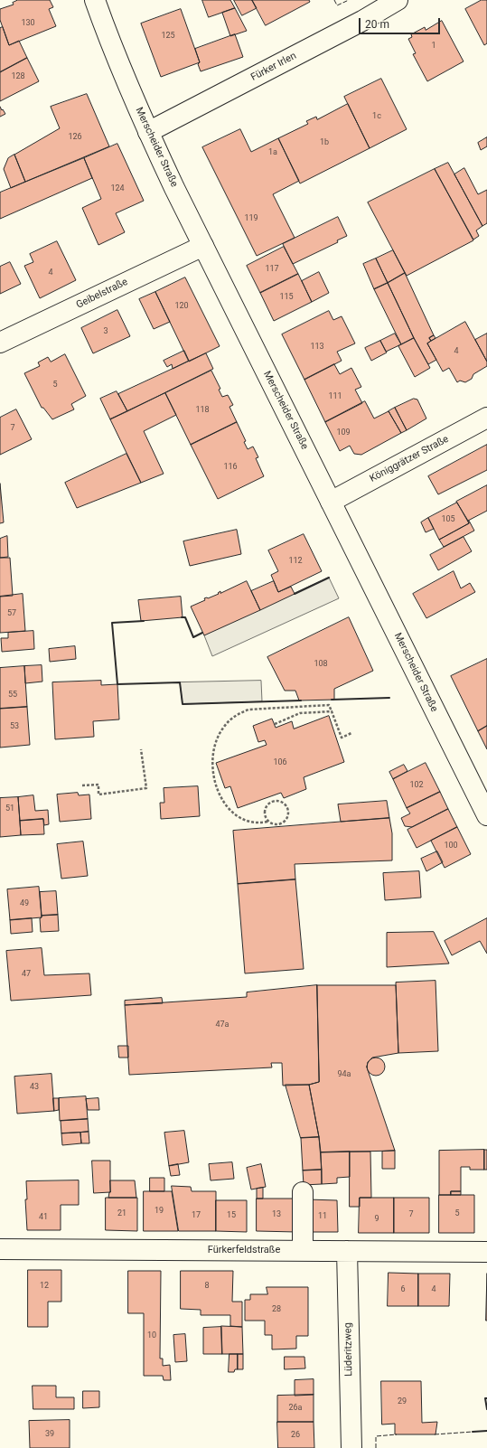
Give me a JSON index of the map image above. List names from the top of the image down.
{
  "streets": {
    "street": [
      "Fürker Irlen",
      "Merscheider Straße",
      "Geibelstraße",
      "Königgrätzer Straße",
      "Fürkerfeldstraße",
      "Lüderitzweg"
    ]
  },
  "crossings": [
    ["Fürker Irlen", "Merscheider Straße"],
    ["Merscheider Straße", "Geibelstraße"],
    ["Merscheider Straße", "Königgrätzer Straße"],
    ["Fürkerfeldstraße", "Lüderitzweg"]
  ],
  "house_numbers": [
    "130",
    "125",
    "1",
    "128",
    "1c",
    "126",
    "1b",
    "1a",
    "124",
    "119",
    "117",
    "4",
    "115",
    "120",
    "3",
    "113",
    "4",
    "5",
    "111",
    "118",
    "7",
    "109",
    "116",
    "105",
    "112",
    "57",
    "108",
    "55",
    "53",
    "106",
    "102",
    "51",
    "100",
    "49",
    "47",
    "47a",
    "94a",
    "43",
    "19",
    "21",
    "5",
    "13",
    "7",
    "17",
    "15",
    "11",
    "41",
    "9",
    "12",
    "8",
    "6",
    "4",
    "28",
    "10",
    "29",
    "26a",
    "39",
    "26"
  ],
  "scale_bar": "20 m"
}
